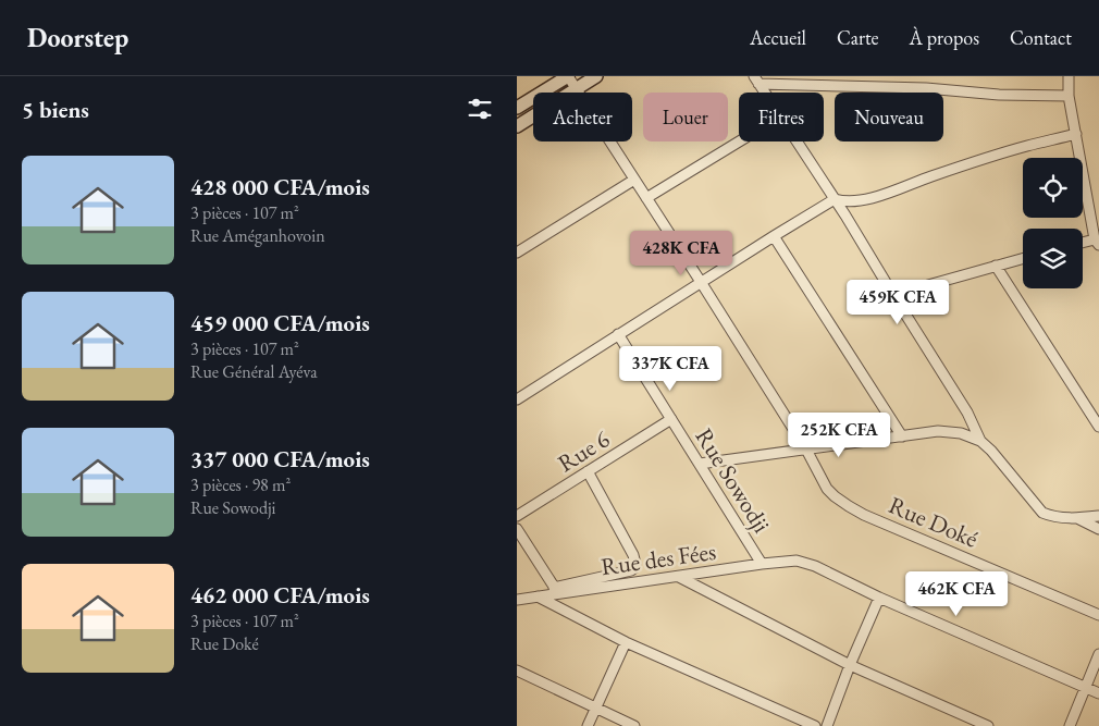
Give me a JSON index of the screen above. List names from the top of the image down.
{
  "streets": {
    "street": [
      "Rue 6",
      "Rue Sowodji",
      "Rue Doké",
      "Rue des Fées"
    ]
  },
  "crossings": [
    ["Rue 6", "Rue Sowodji"],
    ["Rue Sowodji", "Rue des Fées"]
  ],
  "page": {
    "header": "Doorstep",
    "nav": [
      "Accueil",
      "Carte",
      "À propos",
      "Contact"
    ],
    "heading": "5 biens",
    "chip": [
      "Acheter",
      "Louer",
      "Filtres",
      "Nouveau"
    ],
    "list": [
      {
        "name": "428 000 CFA/mois",
        "note": "3 pièces · 107 m² · Rue Améganhovoin"
      },
      {
        "name": "459 000 CFA/mois",
        "note": "3 pièces · 107 m² · Rue Général Ayéva"
      },
      {
        "name": "337 000 CFA/mois",
        "note": "3 pièces · 98 m² · Rue Sowodji"
      },
      {
        "name": "462 000 CFA/mois",
        "note": "3 pièces · 107 m² · Rue Doké"
      }
    ],
    "price": [
      "428K CFA",
      "459K CFA",
      "337K CFA",
      "252K CFA",
      "462K CFA"
    ]
  }
}
